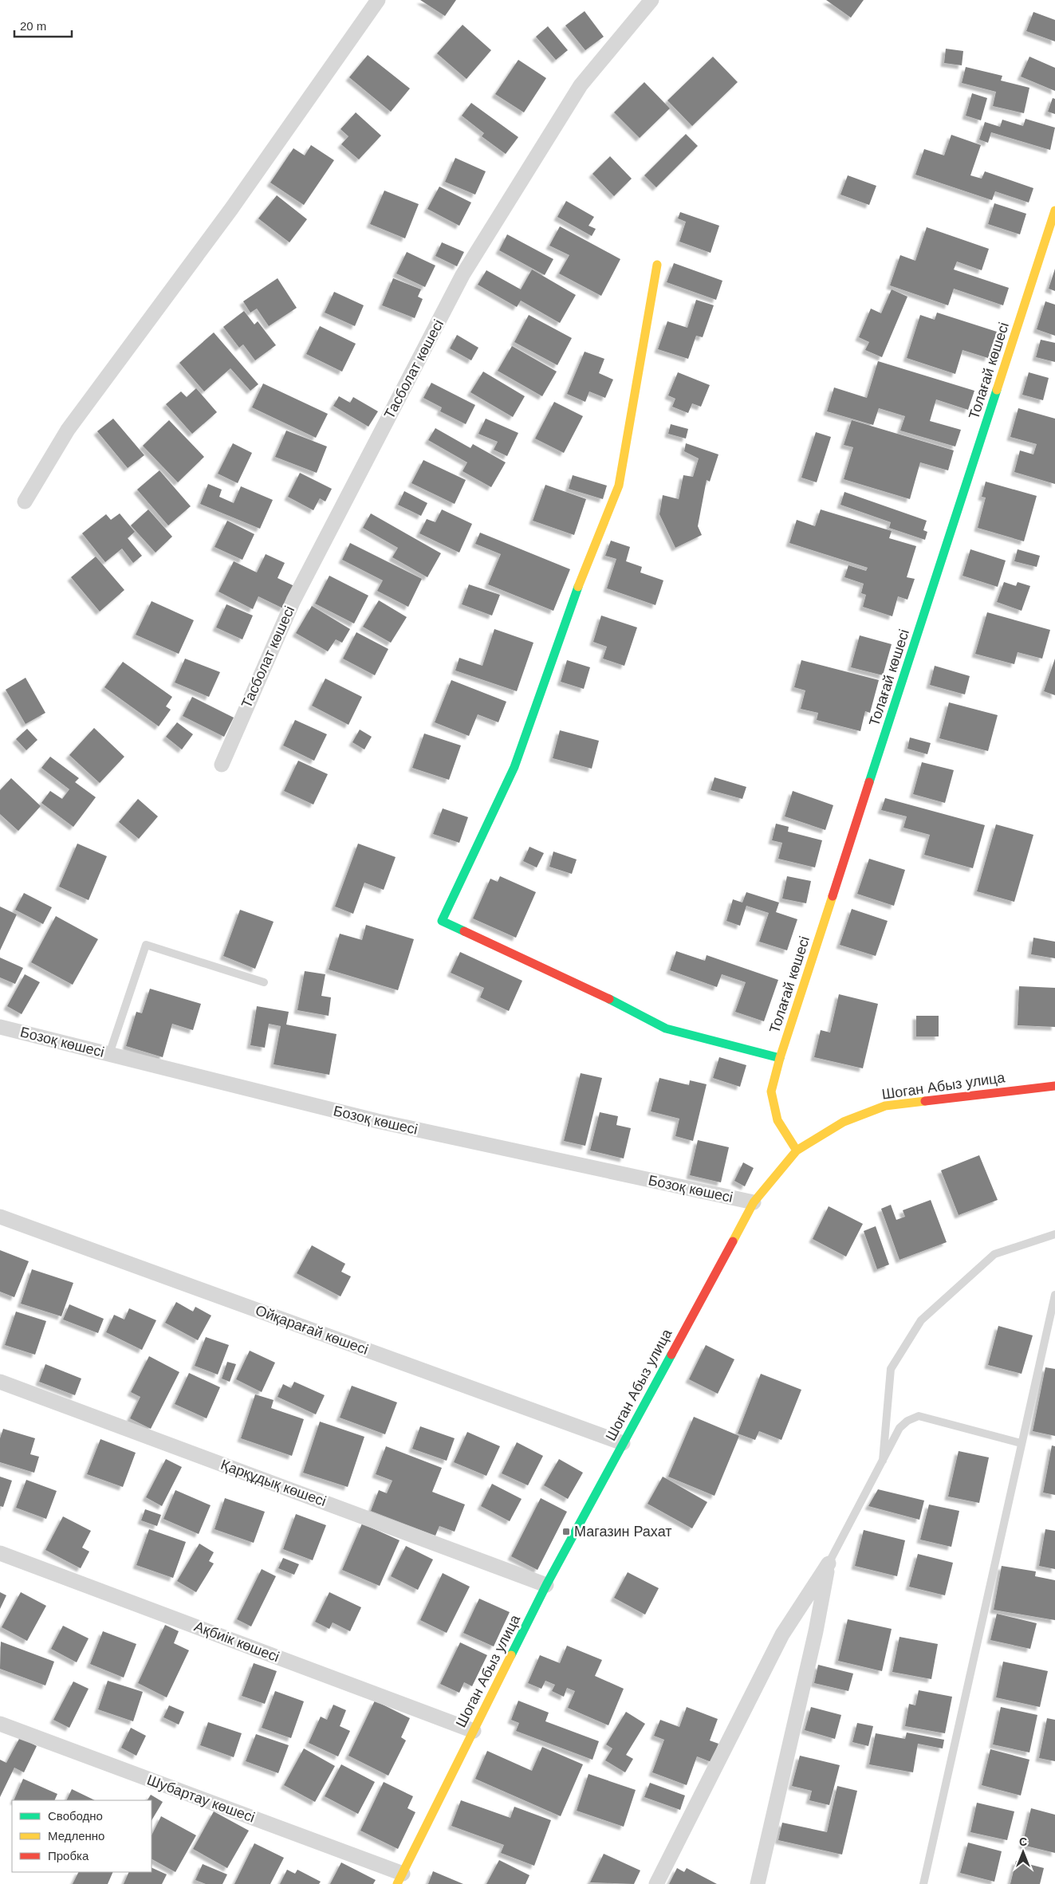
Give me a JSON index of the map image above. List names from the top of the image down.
{
  "streets": {
    "street": [
      "Тасболат көшесі",
      "Толағай көшесі",
      "Бозоқ көшесі",
      "Шоган Абыз улица",
      "Ойқарағай көшесі",
      "Қарқұдық көшесі",
      "Ақбиік көшесі",
      "Шубартау көшесі"
    ]
  },
  "crossings": [
    ["Толағай көшесі", "Шоган Абыз улица"],
    ["Бозоқ көшесі", "Шоган Абыз улица"],
    ["Шоган Абыз улица", "Ойқарағай көшесі"],
    ["Шоган Абыз улица", "Қарқұдық көшесі"],
    ["Шоган Абыз улица", "Ақбиік көшесі"],
    ["Шоган Абыз улица", "Шубартау көшесі"]
  ],
  "places": {
    "transit": ["Магазин Рахат"]
  },
  "legend": ["Свободно", "Медленно", "Пробка"],
  "scale_bar": "20 m",
  "north": "top"
}
